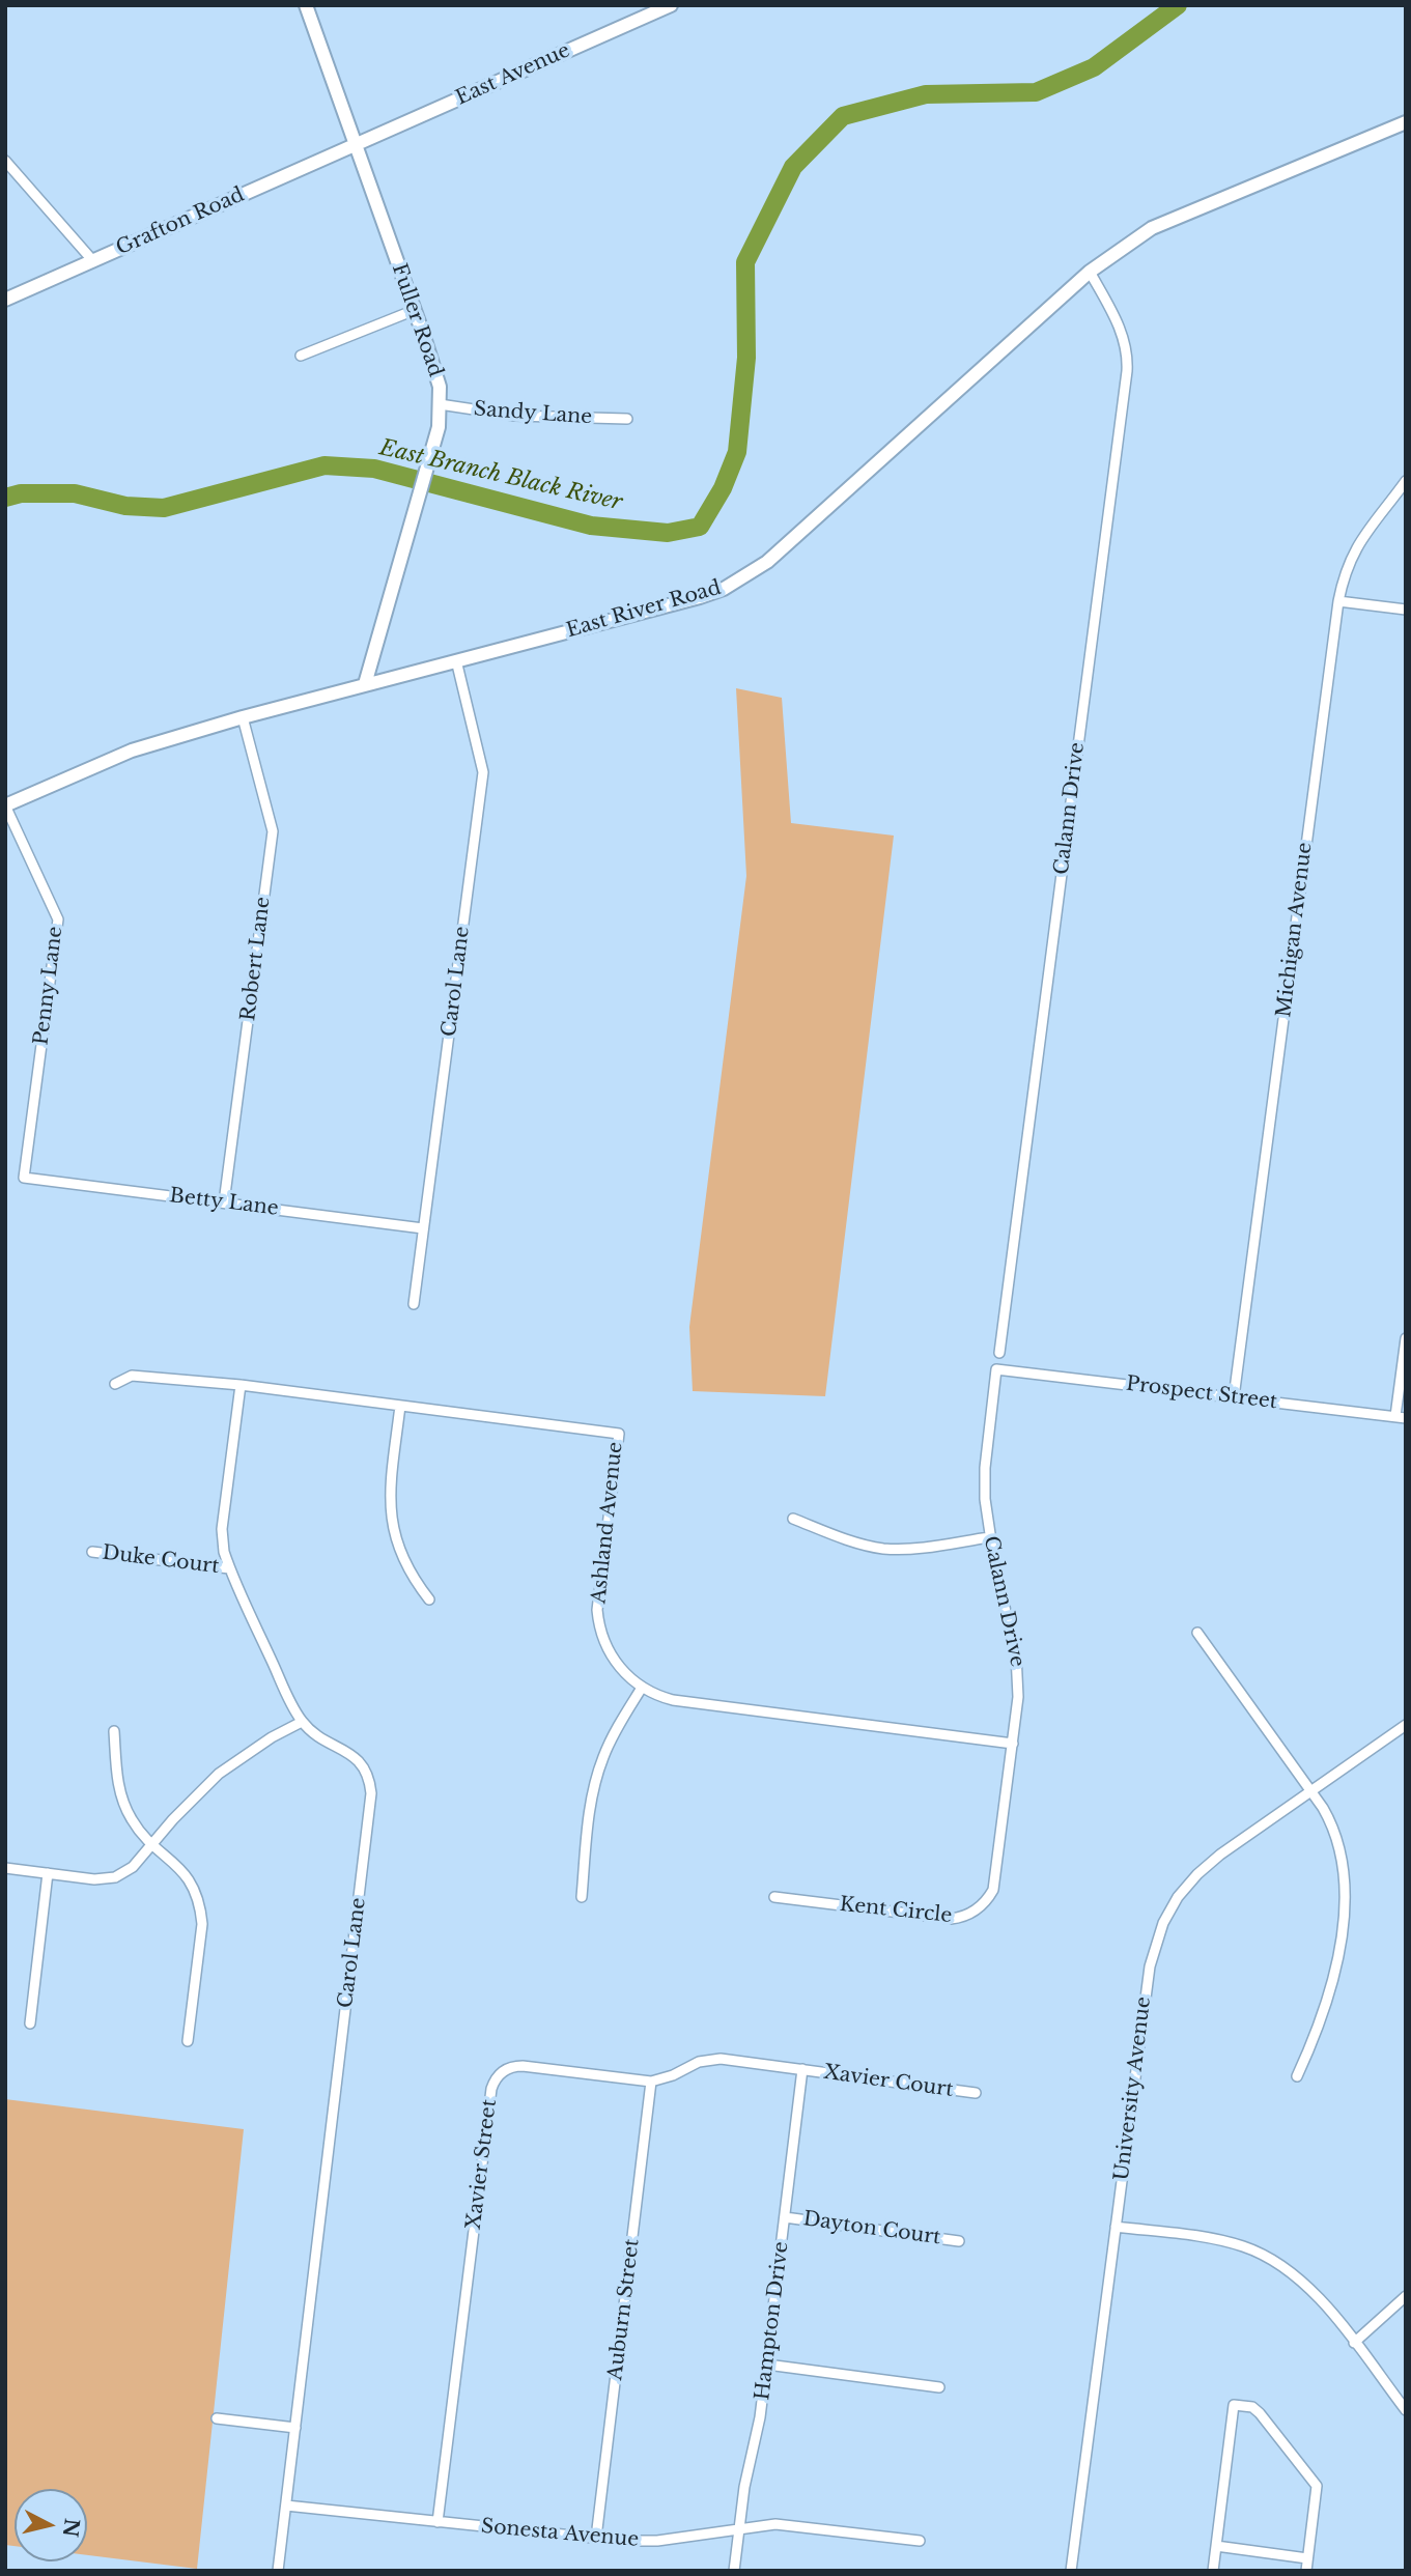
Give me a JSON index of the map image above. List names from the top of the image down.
{
  "streets": {
    "street": [
      "East Avenue",
      "Grafton Road",
      "Fuller Road",
      "Sandy Lane",
      "East River Road",
      "Calann Drive",
      "Michigan Avenue",
      "Robert Lane",
      "Carol Lane",
      "Penny Lane",
      "Betty Lane",
      "Prospect Street",
      "Ashland Avenue",
      "Duke Court",
      "Kent Circle",
      "Xavier Court",
      "University Avenue",
      "Xavier Street",
      "Dayton Court",
      "Auburn Street",
      "Hampton Drive",
      "Sonesta Avenue"
    ]
  },
  "crossings": [
    ["East Avenue", "Grafton Road"],
    ["East Avenue", "Fuller Road"],
    ["Grafton Road", "Fuller Road"],
    ["Fuller Road", "Sandy Lane"],
    ["Fuller Road", "East River Road"],
    ["East River Road", "Calann Drive"],
    ["East River Road", "Robert Lane"],
    ["East River Road", "Carol Lane"],
    ["East River Road", "Penny Lane"],
    ["Calann Drive", "Prospect Street"],
    ["Calann Drive", "Ashland Avenue"],
    ["Calann Drive", "Kent Circle"],
    ["Michigan Avenue", "Prospect Street"],
    ["Robert Lane", "Betty Lane"],
    ["Carol Lane", "Betty Lane"],
    ["Carol Lane", "Ashland Avenue"],
    ["Carol Lane", "Duke Court"],
    ["Carol Lane", "Sonesta Avenue"],
    ["Penny Lane", "Betty Lane"],
    ["Xavier Court", "Xavier Street"],
    ["Xavier Court", "Hampton Drive"],
    ["Xavier Street", "Auburn Street"],
    ["Xavier Street", "Hampton Drive"],
    ["Xavier Street", "Sonesta Avenue"],
    ["Dayton Court", "Hampton Drive"],
    ["Auburn Street", "Sonesta Avenue"],
    ["Hampton Drive", "Sonesta Avenue"]
  ],
  "water": ["East Branch Black River"],
  "north": "right"
}
